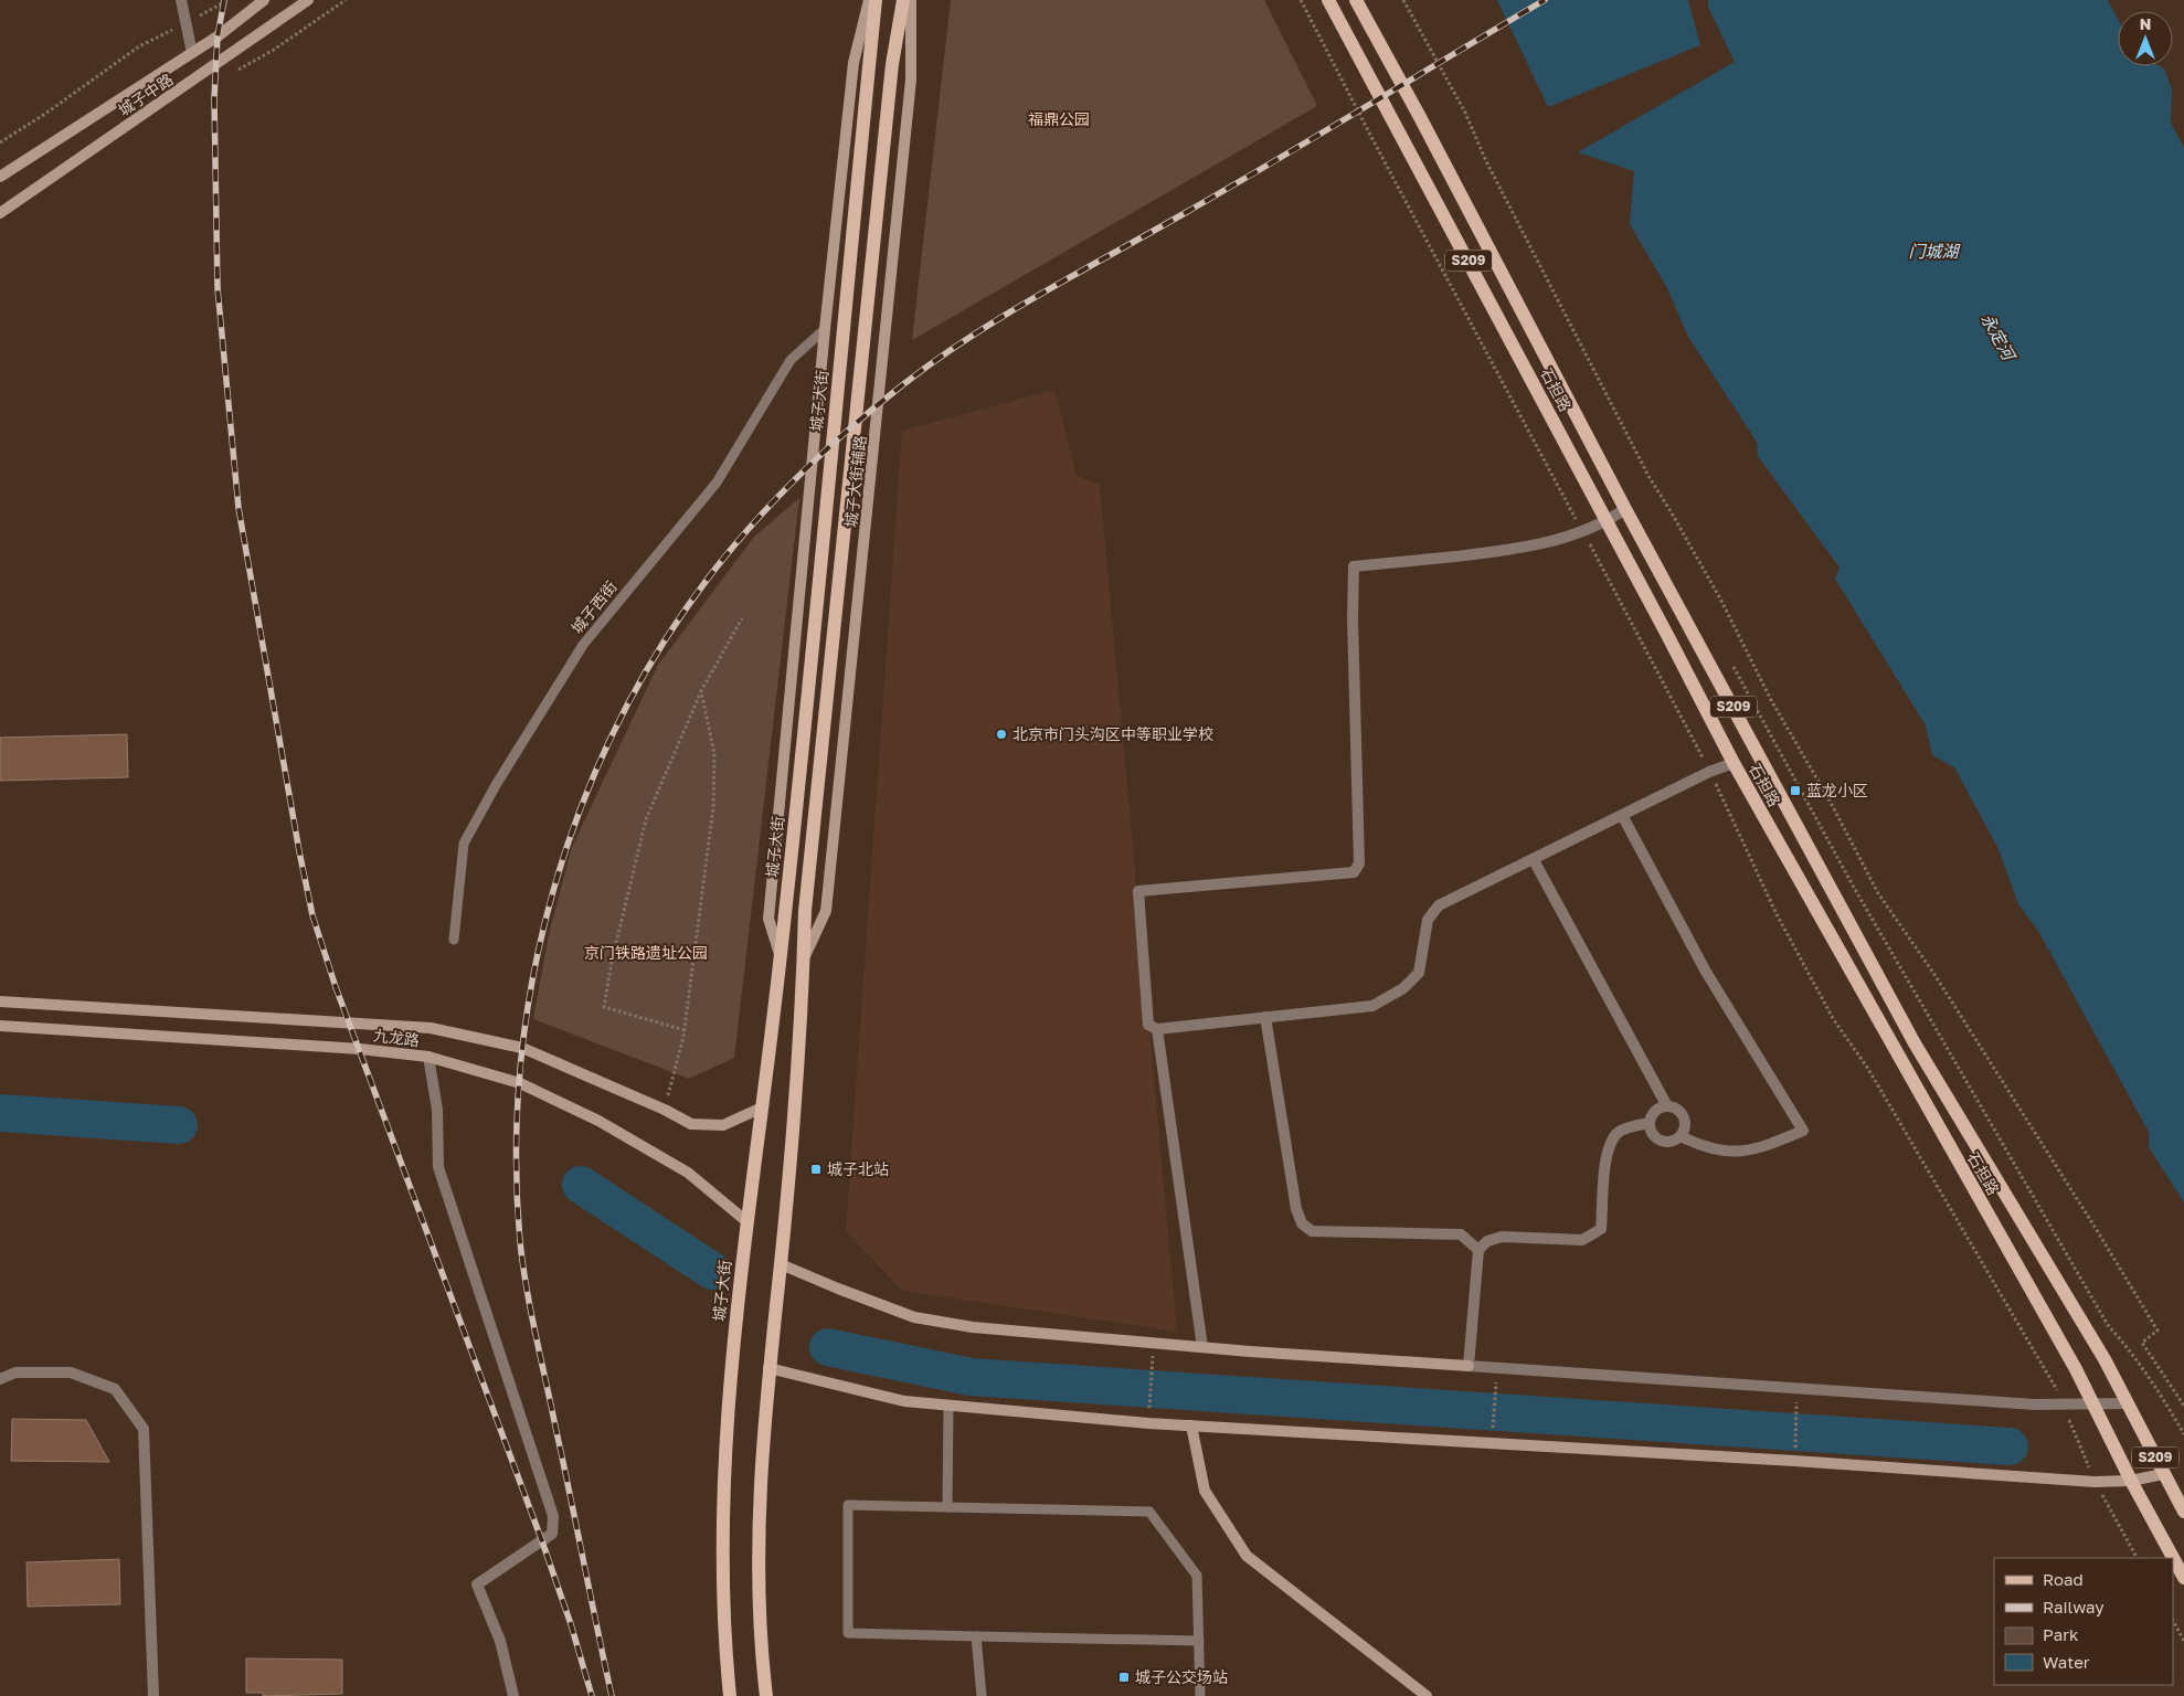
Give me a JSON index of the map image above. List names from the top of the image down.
{
  "streets": {
    "main road": ["S209", "石担路", "城子大街"],
    "street": ["城子中路", "城子大街辅路", "九龙路"],
    "lane": ["城子西街"]
  },
  "crossings": [
    ["城子大街", "九龙路"]
  ],
  "water": ["门城湖", "永定河"],
  "parks": ["福鼎公园", "京门铁路遗址公园"],
  "places": {
    "other": ["北京市门头沟区中等职业学校"],
    "transit": ["蓝龙小区", "城子北站", "城子公交场站"]
  },
  "legend": [
    "Road",
    "Railway",
    "Park",
    "Water"
  ],
  "north": "top"
}
